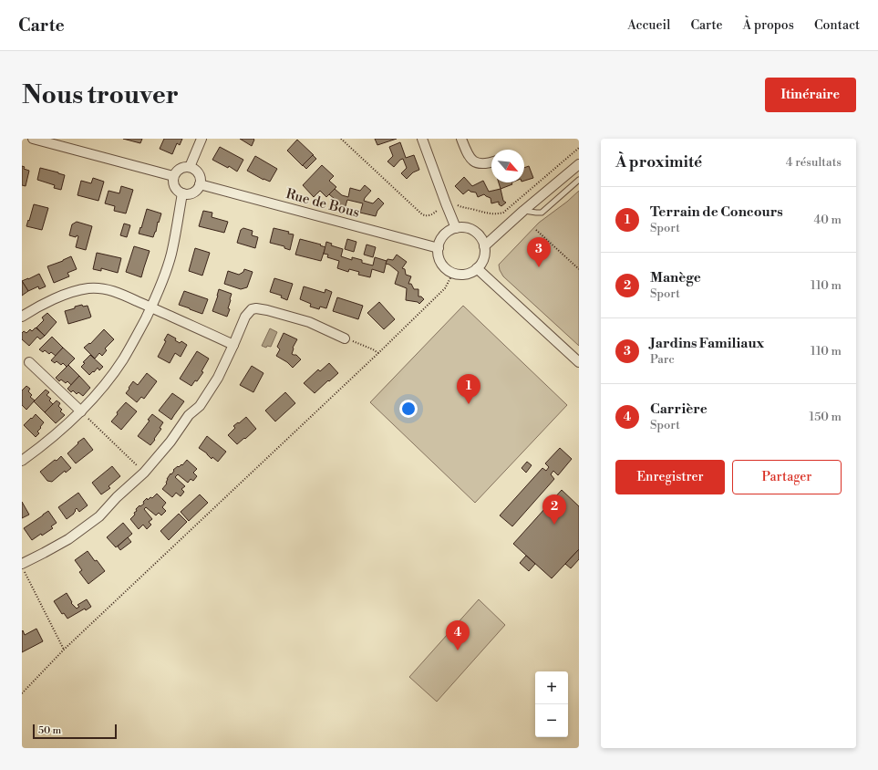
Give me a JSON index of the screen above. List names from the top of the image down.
{
  "streets": {
    "street": ["Rue de Bous"]
  },
  "scale_bar": "50 m",
  "north": "bottom right",
  "page": {
    "header": "Carte",
    "nav": [
      "Accueil",
      "Carte",
      "À propos",
      "Contact"
    ],
    "buttons": [
      "Itinéraire",
      ["Enregistrer", "Partager"]
    ],
    "title": "Nous trouver",
    "heading": ["À proximité", "4 résultats"],
    "list": [
      {
        "mark": "1",
        "name": "Terrain de Concours",
        "note": "Sport",
        "value": "40 m"
      },
      {
        "mark": "2",
        "name": "Manège",
        "note": "Sport",
        "value": "110 m"
      },
      {
        "mark": "3",
        "name": "Jardins Familiaux",
        "note": "Parc",
        "value": "110 m"
      },
      {
        "mark": "4",
        "name": "Carrière",
        "note": "Sport",
        "value": "150 m"
      }
    ],
    "pins": [
      "3",
      "1",
      "2",
      "4"
    ],
    "map_buttons": ["+", "−"],
    "scale": "50 m"
  }
}
